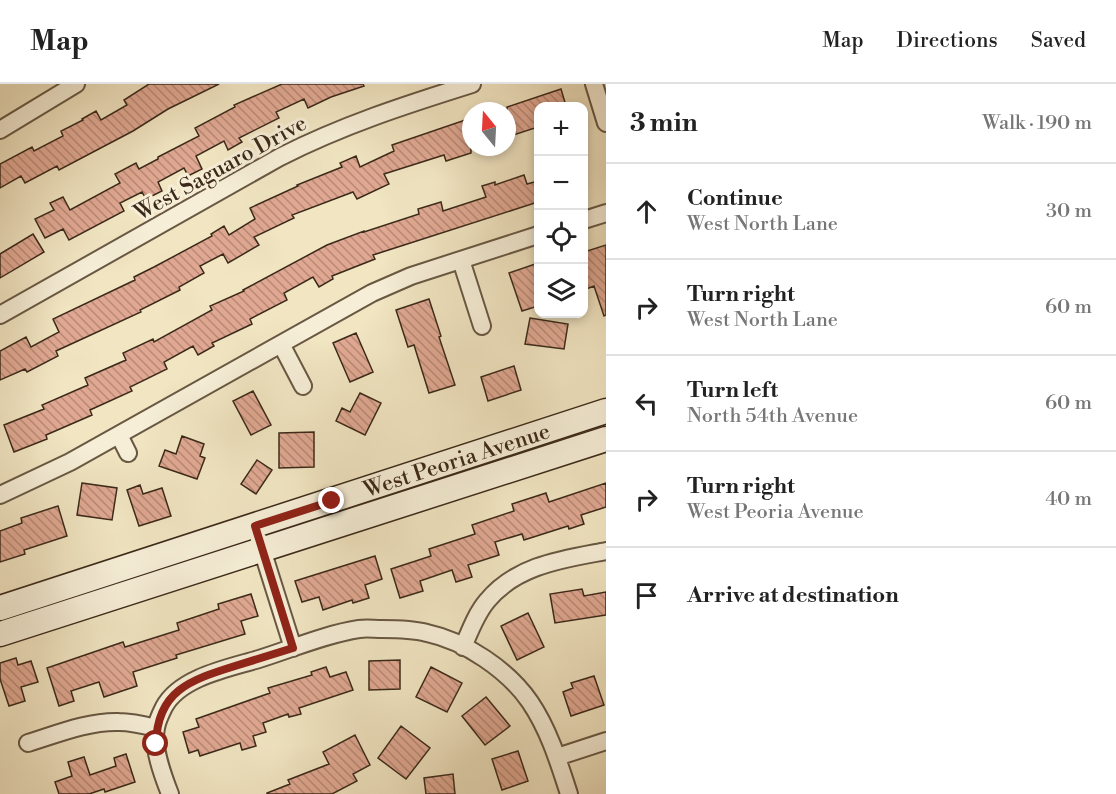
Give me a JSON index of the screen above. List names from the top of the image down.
{
  "streets": {
    "main road": ["West Peoria Avenue"],
    "street": ["West Saguaro Drive"]
  },
  "north": "top",
  "page": {
    "header": "Map",
    "nav": ["Map", "Directions", "Saved"],
    "heading": ["3 min", "Walk · 190 m"],
    "map_buttons": ["+", "−"],
    "list": [
      ["Continue", "West North Lane", "30 m"],
      ["Turn right", "West North Lane", "60 m"],
      ["Turn left", "North 54th Avenue", "60 m"],
      ["Turn right", "West Peoria Avenue", "40 m"],
      "Arrive at destination"
    ]
  }
}
